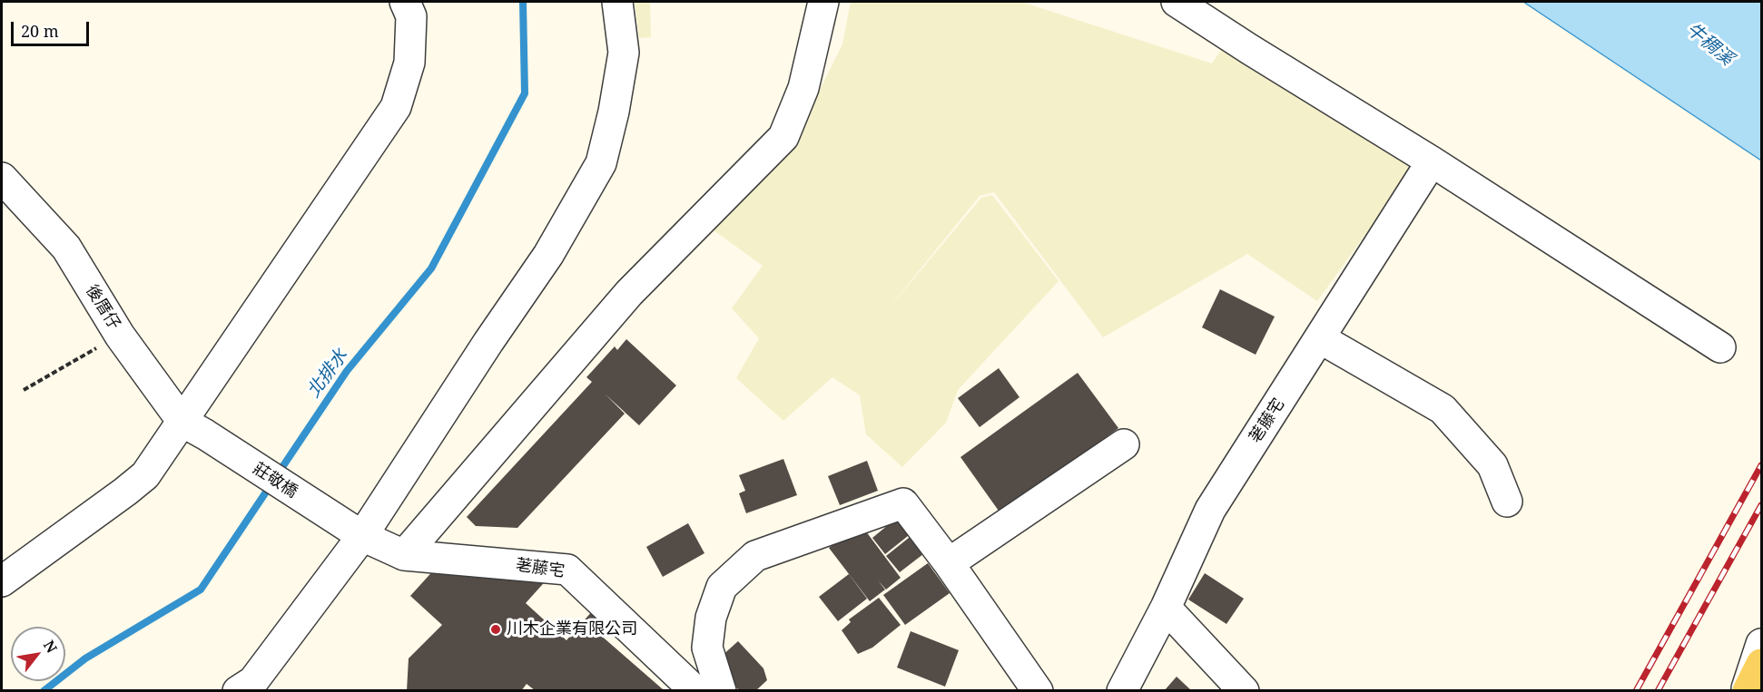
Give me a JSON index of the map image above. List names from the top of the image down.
{
  "streets": {
    "street": ["後厝仔", "荖藤宅", "莊敬橋"]
  },
  "crossings": [
    ["後厝仔", "莊敬橋"],
    ["荖藤宅", "莊敬橋"]
  ],
  "water": ["牛稠溪", "北排水"],
  "places": ["川木企業有限公司"],
  "scale_bar": "20 m",
  "north": "top right"
}
